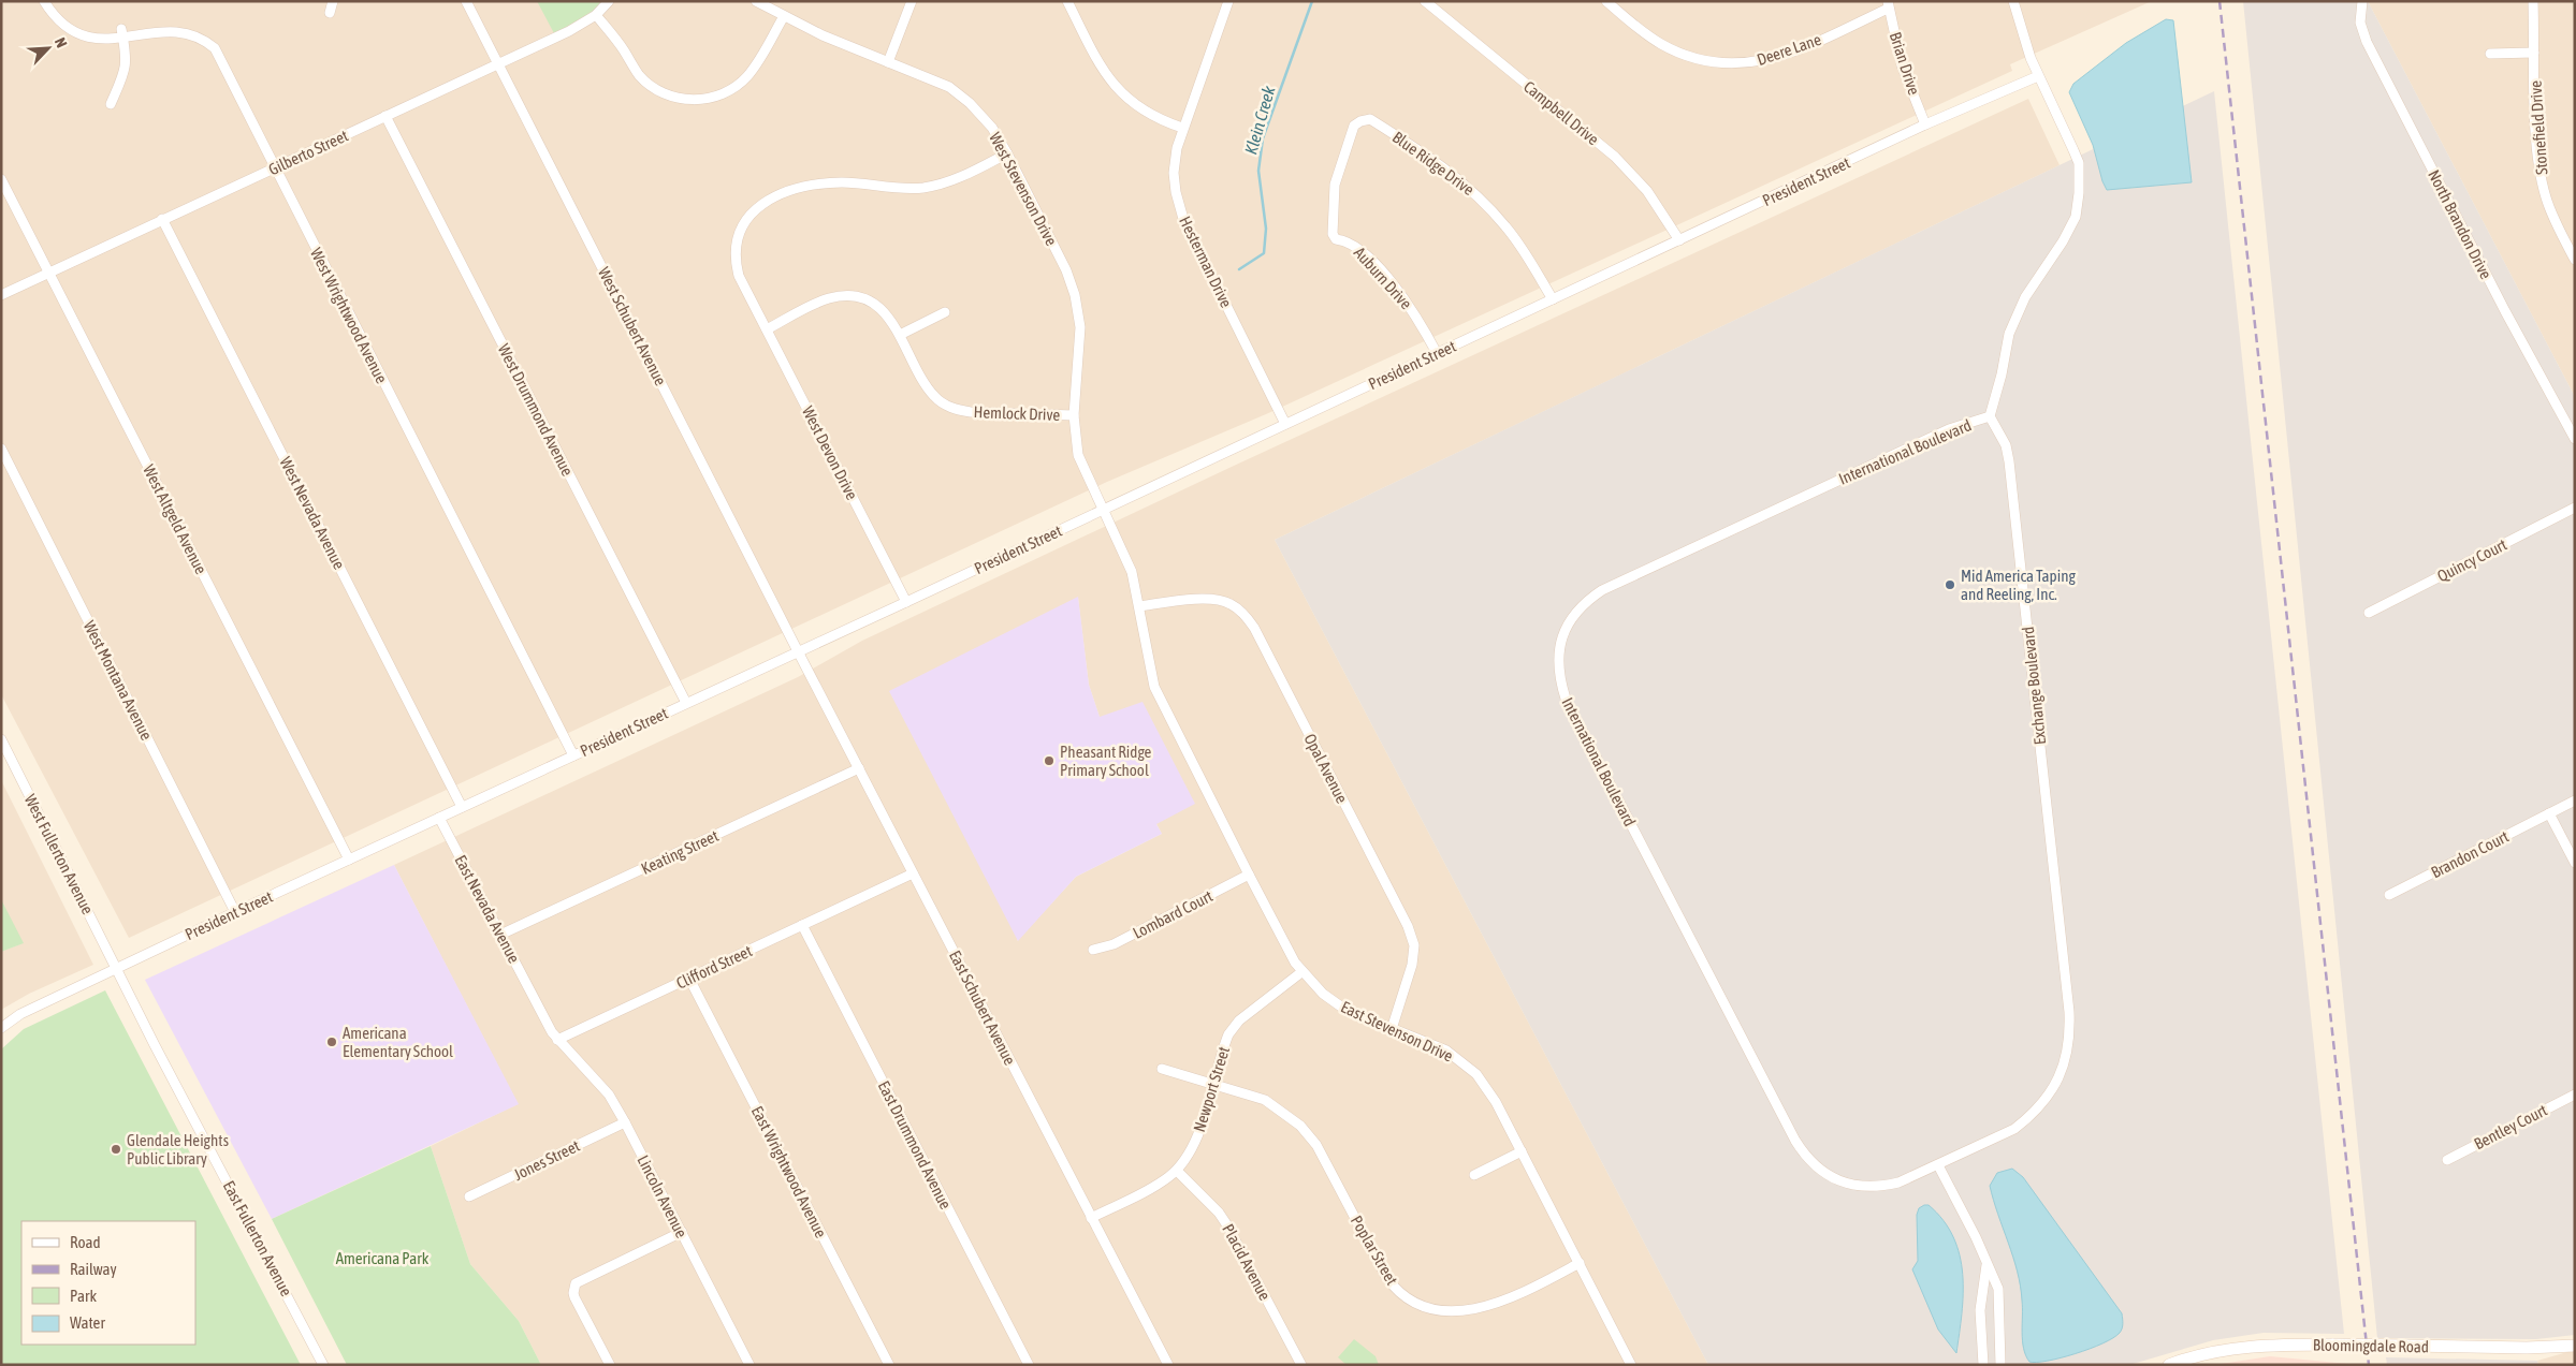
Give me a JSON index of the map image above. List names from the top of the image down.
{
  "streets": {
    "main road": ["Bloomingdale Road"],
    "street": [
      "Deere Lane",
      "Brian Drive",
      "Campbell Drive",
      "Stonefield Drive",
      "Gilberto Street",
      "Blue Ridge Drive",
      "President Street",
      "West Stevenson Drive",
      "North Brandon Drive",
      "Hesterman Drive",
      "Auburn Drive",
      "West Wrightwood Avenue",
      "West Schubert Avenue",
      "West Drummond Avenue",
      "Hemlock Drive",
      "International Boulevard",
      "West Devon Drive",
      "West Nevada Avenue",
      "West Altgeld Avenue",
      "Quincy Court",
      "West Montana Avenue",
      "Exchange Boulevard",
      "Opal Avenue",
      "Keating Street",
      "West Fullerton Avenue",
      "Brandon Court",
      "East Nevada Avenue",
      "Lombard Court",
      "Clifford Street",
      "East Schubert Avenue",
      "East Stevenson Drive",
      "Newport Street",
      "Bentley Court",
      "East Drummond Avenue",
      "Jones Street",
      "East Wrightwood Avenue",
      "Lincoln Avenue",
      "East Fullerton Avenue",
      "Poplar Street",
      "Placid Avenue"
    ]
  },
  "crossings": [
    ["Deere Lane", "Brian Drive"],
    ["Brian Drive", "President Street"],
    ["Campbell Drive", "President Street"],
    ["Gilberto Street", "West Wrightwood Avenue"],
    ["Gilberto Street", "West Schubert Avenue"],
    ["Gilberto Street", "West Drummond Avenue"],
    ["Gilberto Street", "West Nevada Avenue"],
    ["Gilberto Street", "West Altgeld Avenue"],
    ["Blue Ridge Drive", "President Street"],
    ["Blue Ridge Drive", "Auburn Drive"],
    ["President Street", "West Stevenson Drive"],
    ["President Street", "Hesterman Drive"],
    ["President Street", "Auburn Drive"],
    ["President Street", "West Wrightwood Avenue"],
    ["President Street", "West Schubert Avenue"],
    ["President Street", "West Drummond Avenue"],
    ["President Street", "West Devon Drive"],
    ["President Street", "West Nevada Avenue"],
    ["President Street", "West Altgeld Avenue"],
    ["President Street", "West Montana Avenue"],
    ["President Street", "West Fullerton Avenue"],
    ["President Street", "East Nevada Avenue"],
    ["President Street", "East Schubert Avenue"],
    ["President Street", "East Fullerton Avenue"],
    ["West Stevenson Drive", "Hemlock Drive"],
    ["West Stevenson Drive", "West Devon Drive"],
    ["West Stevenson Drive", "Opal Avenue"],
    ["West Stevenson Drive", "East Stevenson Drive"],
    ["West Schubert Avenue", "East Schubert Avenue"],
    ["Hemlock Drive", "West Devon Drive"],
    ["International Boulevard", "Exchange Boulevard"],
    ["Opal Avenue", "East Stevenson Drive"],
    ["Keating Street", "East Nevada Avenue"],
    ["Keating Street", "East Schubert Avenue"],
    ["West Fullerton Avenue", "East Fullerton Avenue"],
    ["East Nevada Avenue", "Clifford Street"],
    ["East Nevada Avenue", "Lincoln Avenue"],
    ["Lombard Court", "East Stevenson Drive"],
    ["Clifford Street", "East Schubert Avenue"],
    ["Clifford Street", "East Drummond Avenue"],
    ["Clifford Street", "East Wrightwood Avenue"],
    ["Clifford Street", "Lincoln Avenue"],
    ["East Schubert Avenue", "Newport Street"],
    ["East Stevenson Drive", "Newport Street"],
    ["East Stevenson Drive", "Poplar Street"],
    ["Newport Street", "Poplar Street"],
    ["Newport Street", "Placid Avenue"],
    ["Jones Street", "Lincoln Avenue"]
  ],
  "water": ["Klein Creek"],
  "parks": ["Americana Park"],
  "places": [
    "Mid America Taping and Reeling, Inc.",
    "Pheasant Ridge Primary School",
    "Americana Elementary School",
    "Glendale Heights Public Library"
  ],
  "legend": [
    "Road",
    "Railway",
    "Park",
    "Water"
  ],
  "north": "top right"
}
